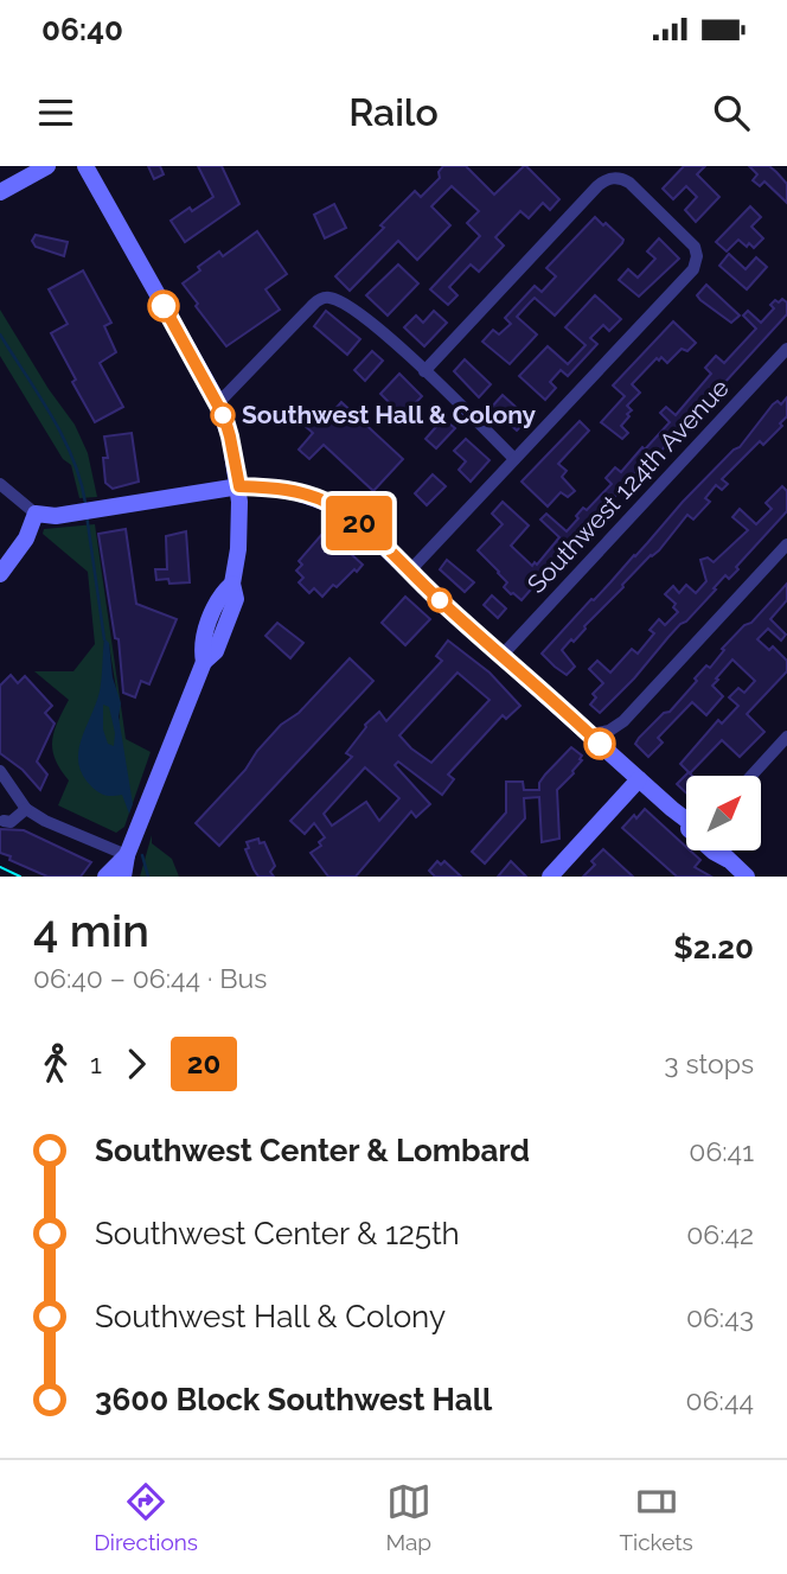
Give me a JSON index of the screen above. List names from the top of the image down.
{
  "streets": {
    "street": ["Southwest 124th Avenue"]
  },
  "places": ["Southwest Hall & Colony"],
  "lines": ["bus line 20"],
  "north": "top right",
  "page": {
    "status": "06:40",
    "header": "Railo",
    "on_map": "20",
    "heading": ["4 min", "06:40 – 06:44 · Bus", "$2.20"],
    "legs": ["1", "20", "3 stops"],
    "list": [
      {
        "name": "Southwest Center & Lombard",
        "value": "06:41"
      },
      {
        "name": "Southwest Center & 125th",
        "value": "06:42"
      },
      {
        "name": "Southwest Hall & Colony",
        "value": "06:43"
      },
      {
        "name": "3600 Block Southwest Hall",
        "value": "06:44"
      }
    ],
    "tabs": ["Directions", "Map", "Tickets"]
  }
}
